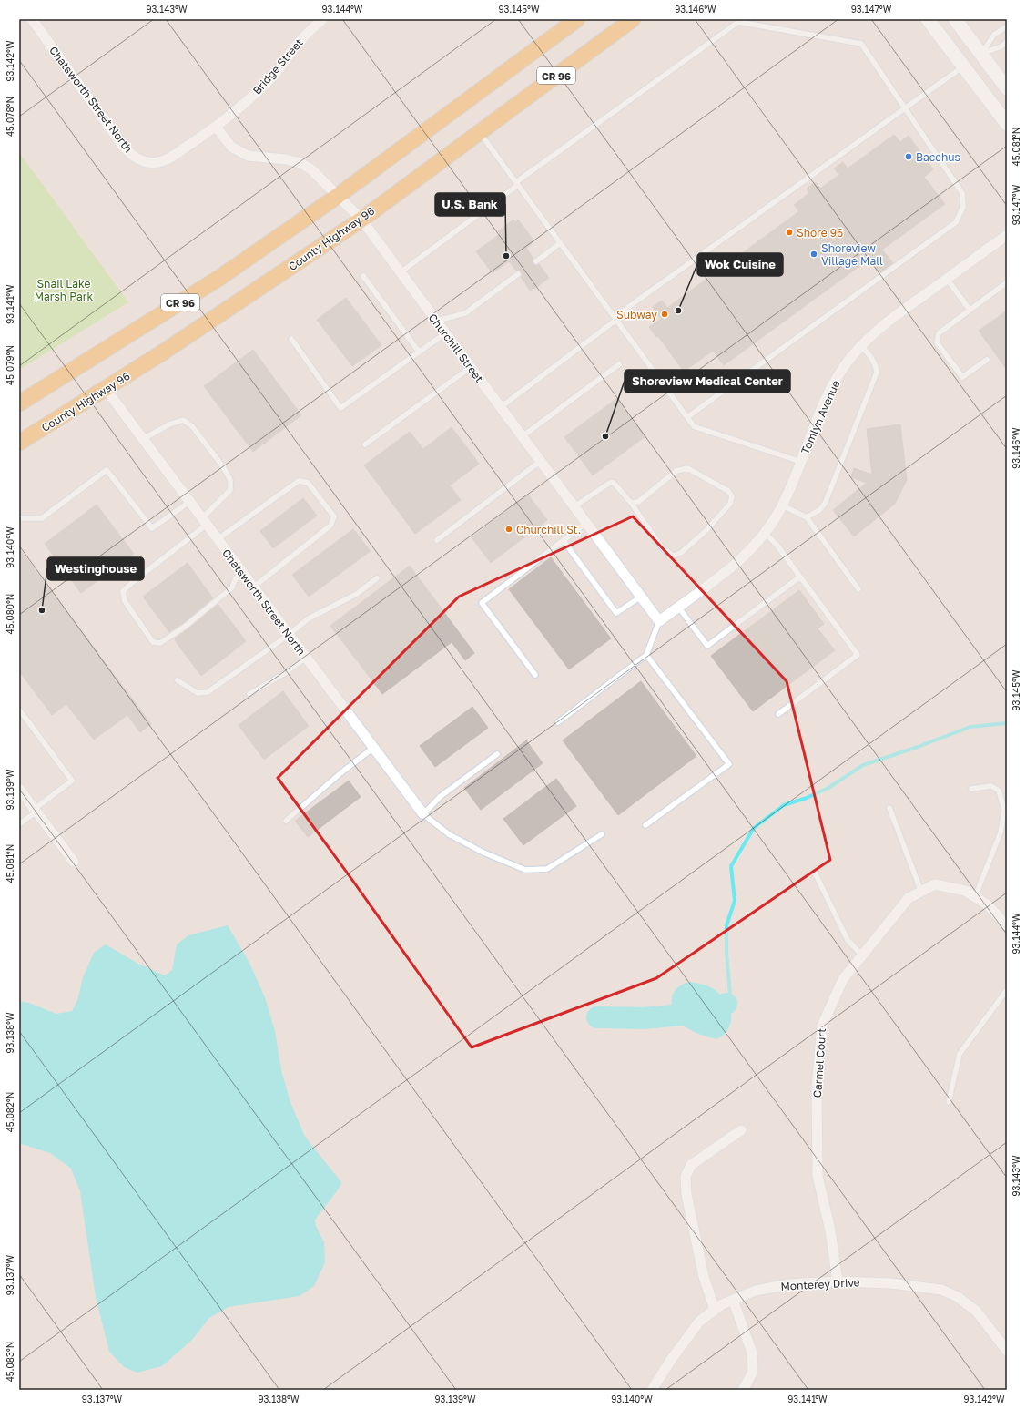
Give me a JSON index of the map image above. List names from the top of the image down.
{
  "streets": {
    "main road": ["CR 96", "County Highway 96"],
    "street": [
      "Bridge Street",
      "Chatsworth Street North",
      "Churchill Street",
      "Tomlyn Avenue",
      "Carmel Court",
      "Monterey Drive"
    ]
  },
  "crossings": [
    ["Bridge Street", "Chatsworth Street North"],
    ["Bridge Street", "Churchill Street"],
    ["CR 96", "Churchill Street"],
    ["Chatsworth Street North", "County Highway 96"],
    ["Chatsworth Street North", "Churchill Street"],
    ["County Highway 96", "Churchill Street"],
    ["Churchill Street", "Tomlyn Avenue"],
    ["Carmel Court", "Monterey Drive"]
  ],
  "parks": ["Snail Lake Marsh Park"],
  "places": [
    "Bacchus",
    "Shore 96",
    "Shoreview Village Mall",
    "U.S. Bank",
    "Wok Cuisine",
    "Subway",
    "Shoreview Medical Center",
    "Churchill St.",
    "Westinghouse"
  ],
  "coordinates": [
    "93.143°W",
    "93.144°W",
    "93.145°W",
    "93.146°W",
    "93.147°W",
    "93.142°W",
    "45.078°N",
    "45.081°N",
    "93.141°W",
    "45.079°N",
    "93.140°W",
    "45.080°N",
    "93.139°W",
    "93.138°W",
    "45.082°N",
    "93.137°W",
    "45.083°N"
  ]
}
